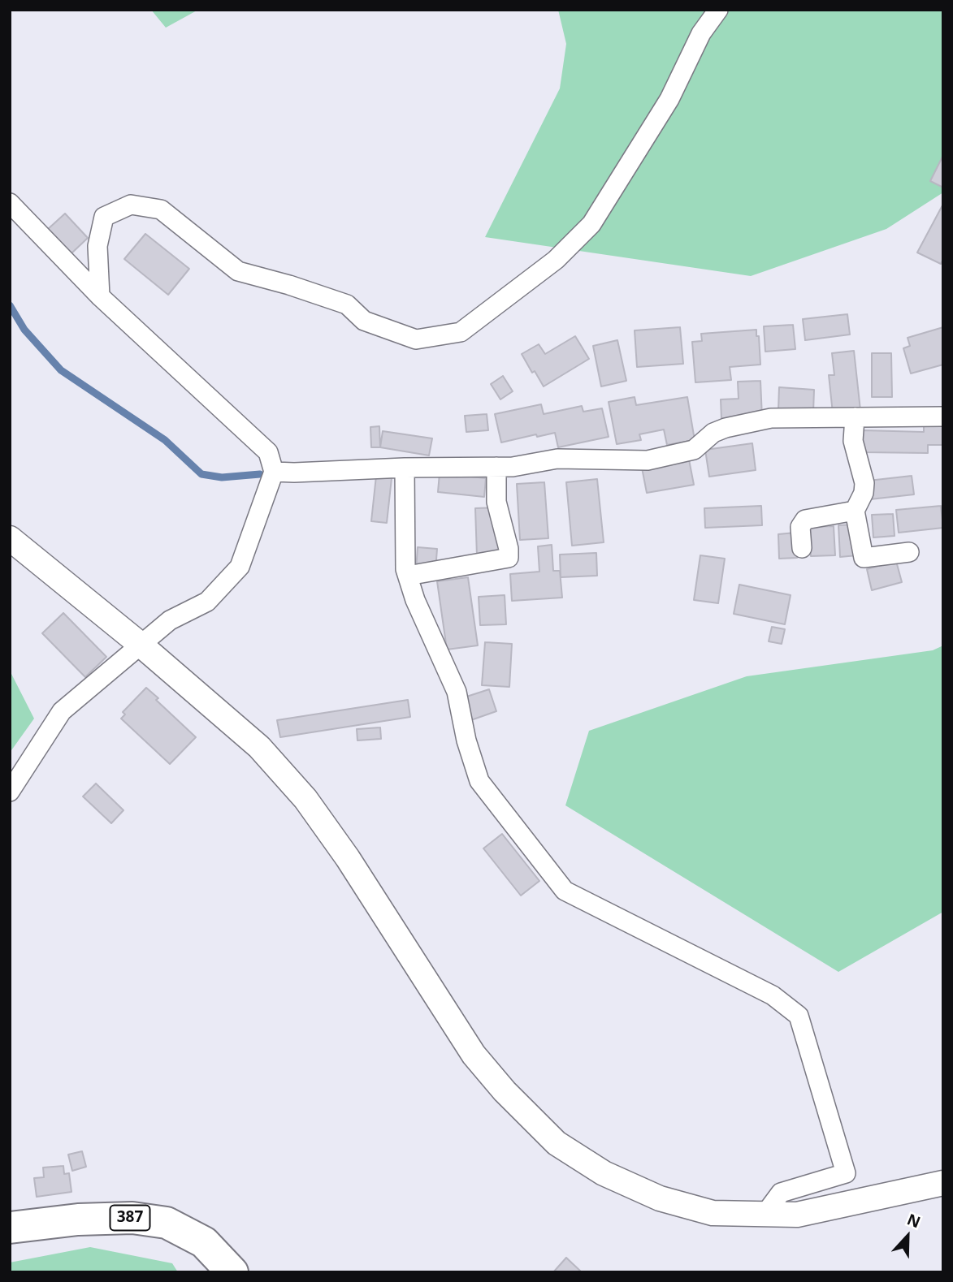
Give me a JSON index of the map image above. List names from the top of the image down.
{
  "streets": {
    "highway": ["387"]
  },
  "north": "top"
}
